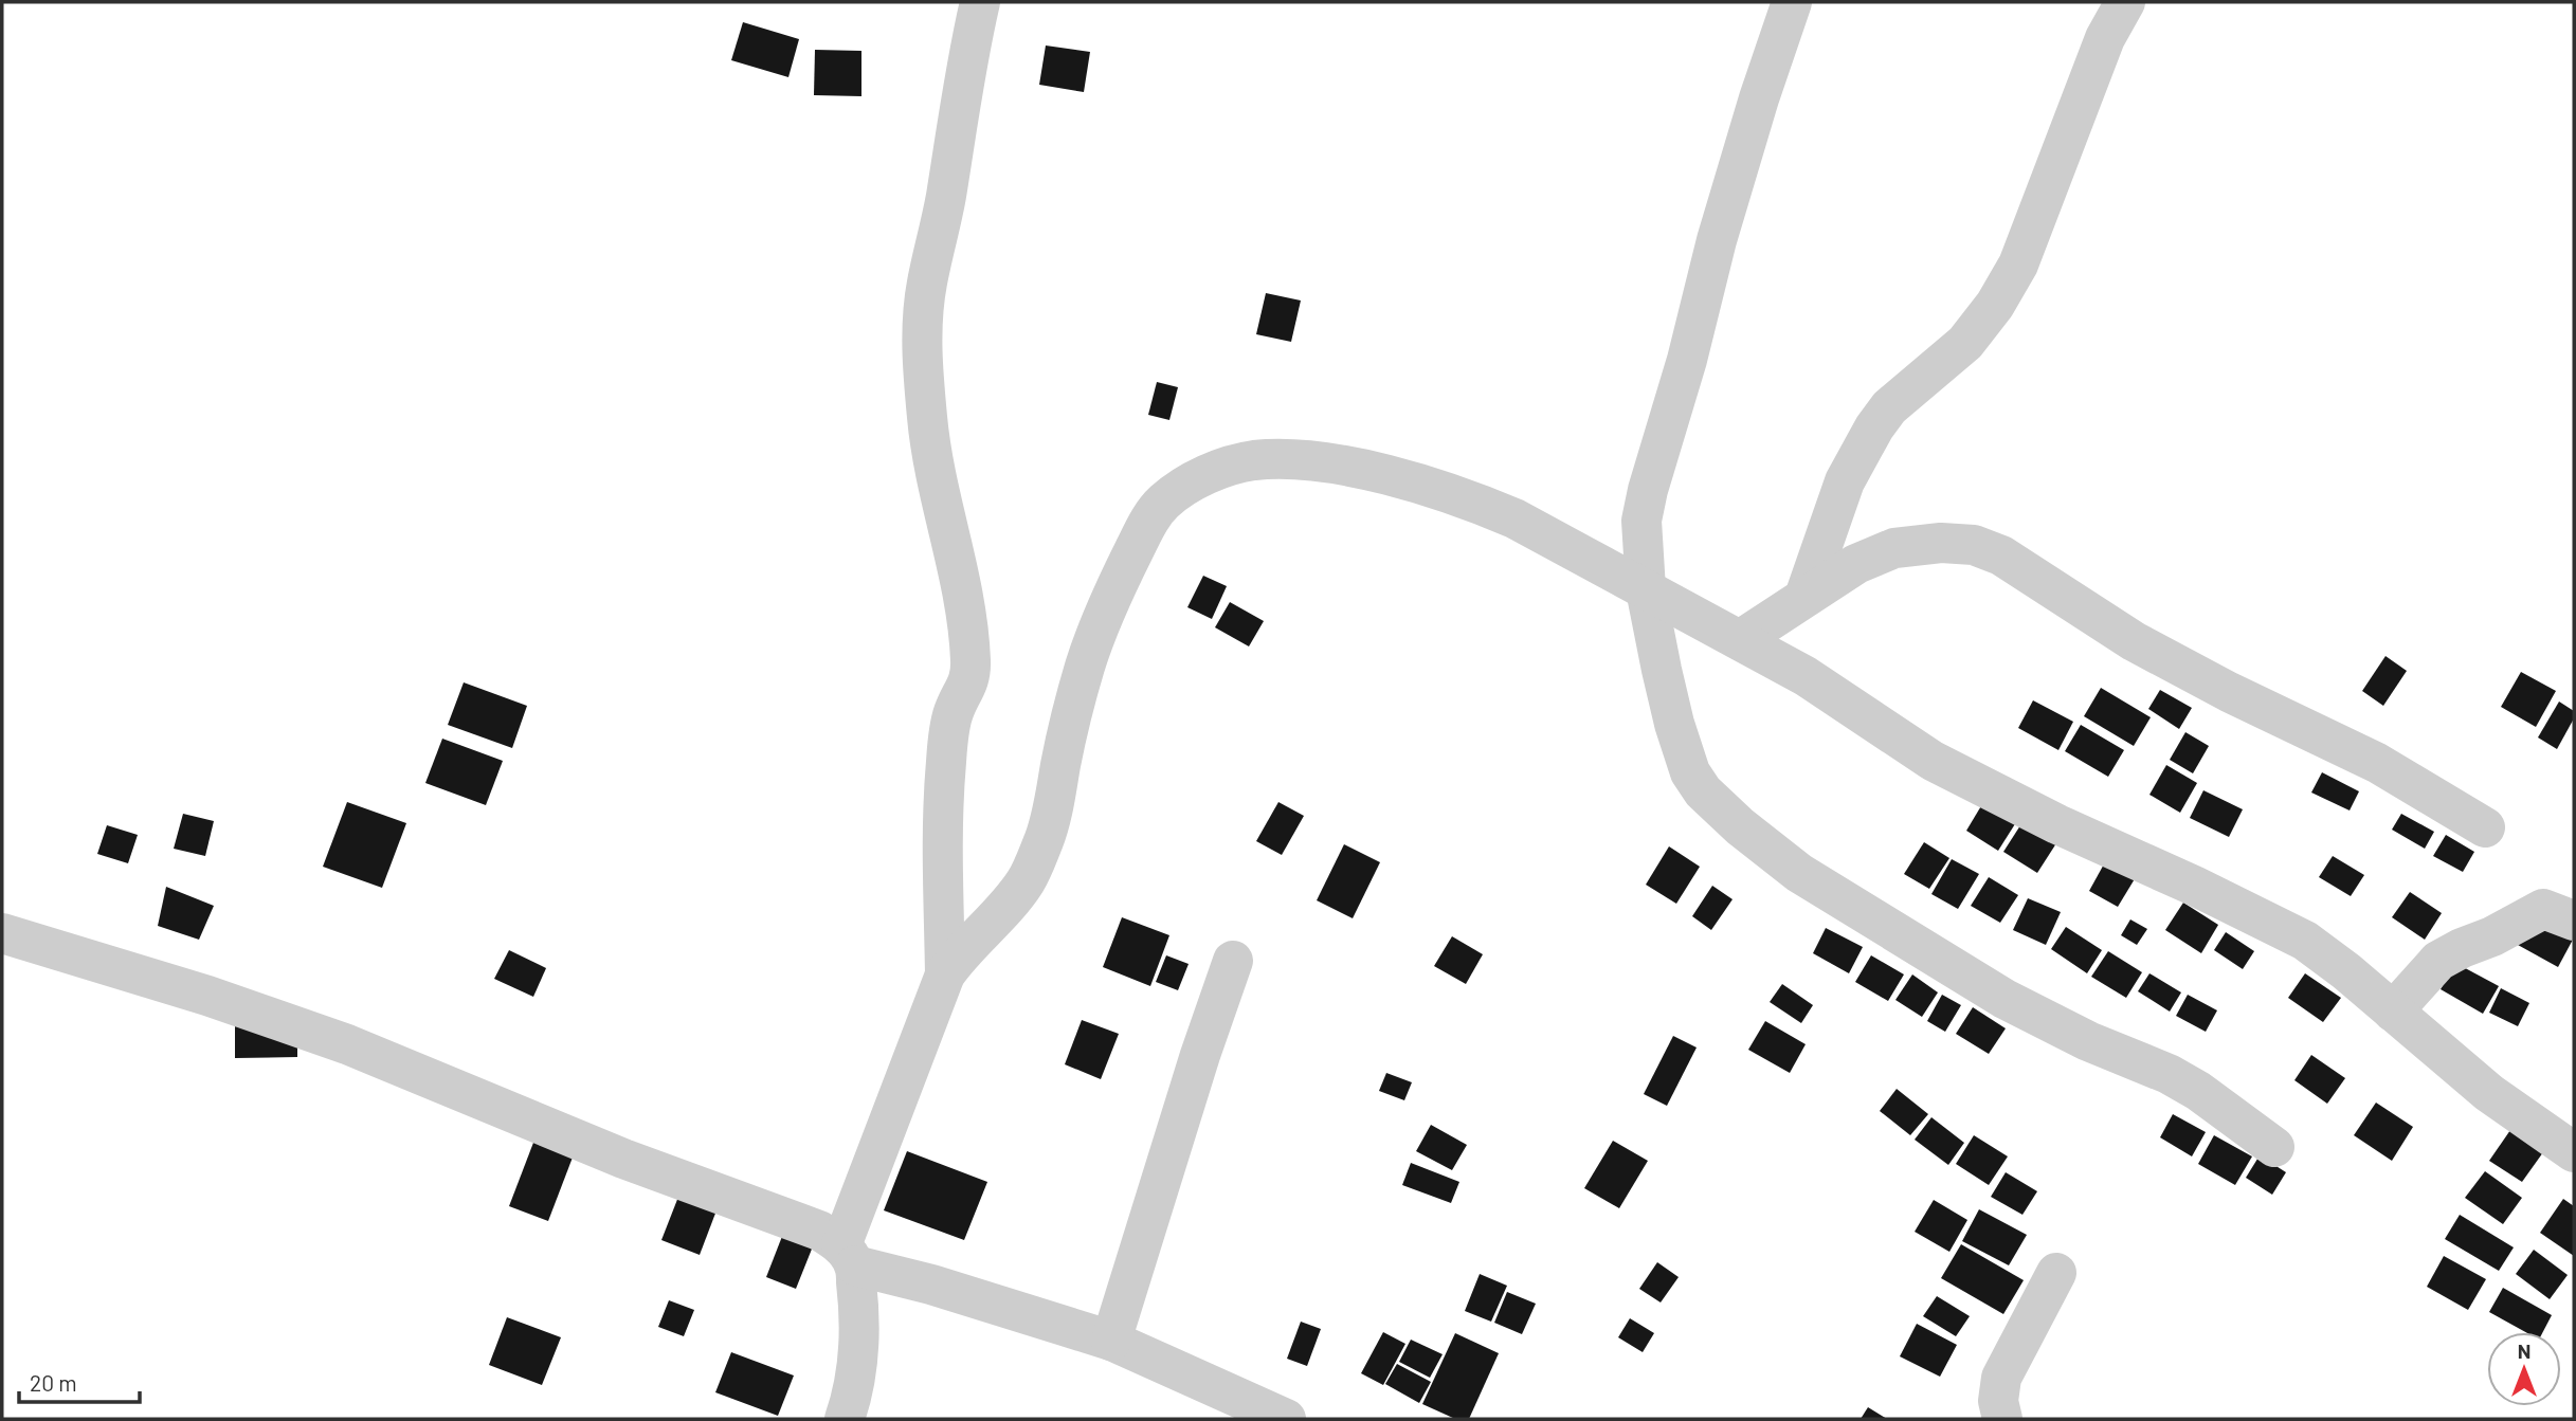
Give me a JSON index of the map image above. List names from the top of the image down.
{
  "scale_bar": "20 m",
  "north": "top"
}
